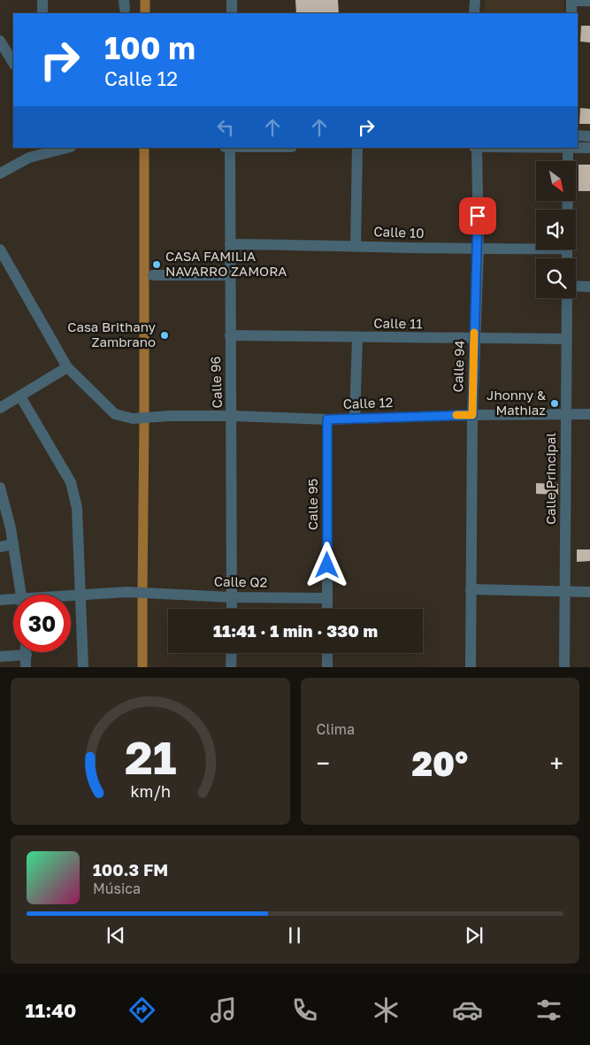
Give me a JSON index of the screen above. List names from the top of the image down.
{
  "streets": {
    "street": [
      "Calle 10",
      "Calle 11",
      "Calle 94",
      "Calle 96",
      "Calle 12",
      "Calle Principal",
      "Calle 95",
      "Calle Q2"
    ]
  },
  "crossings": [
    ["Calle 10", "Calle 94"],
    ["Calle 10", "Calle 96"],
    ["Calle 11", "Calle 94"],
    ["Calle 11", "Calle 96"],
    ["Calle 11", "Calle Principal"],
    ["Calle 94", "Calle 12"],
    ["Calle 96", "Calle 12"],
    ["Calle 96", "Calle Q2"],
    ["Calle 12", "Calle Principal"],
    ["Calle 12", "Calle 95"],
    ["Calle 95", "Calle Q2"]
  ],
  "places": ["CASA FAMILIA NAVARRO ZAMORA", "Casa Brithany Zambrano", "Jhonny & Mathiaz"],
  "north": "bottom right",
  "page": {
    "turn": ["100 m", "Calle 12"],
    "limit": "30",
    "trip": "11:41 · 1 min · 330 m",
    "tile": "Clima",
    "heat": ["−", "20°", "+"],
    "song": ["100.3 FM", "Música"],
    "tabs": "11:40",
    "gauge": ["21", "km/h"]
  }
}
